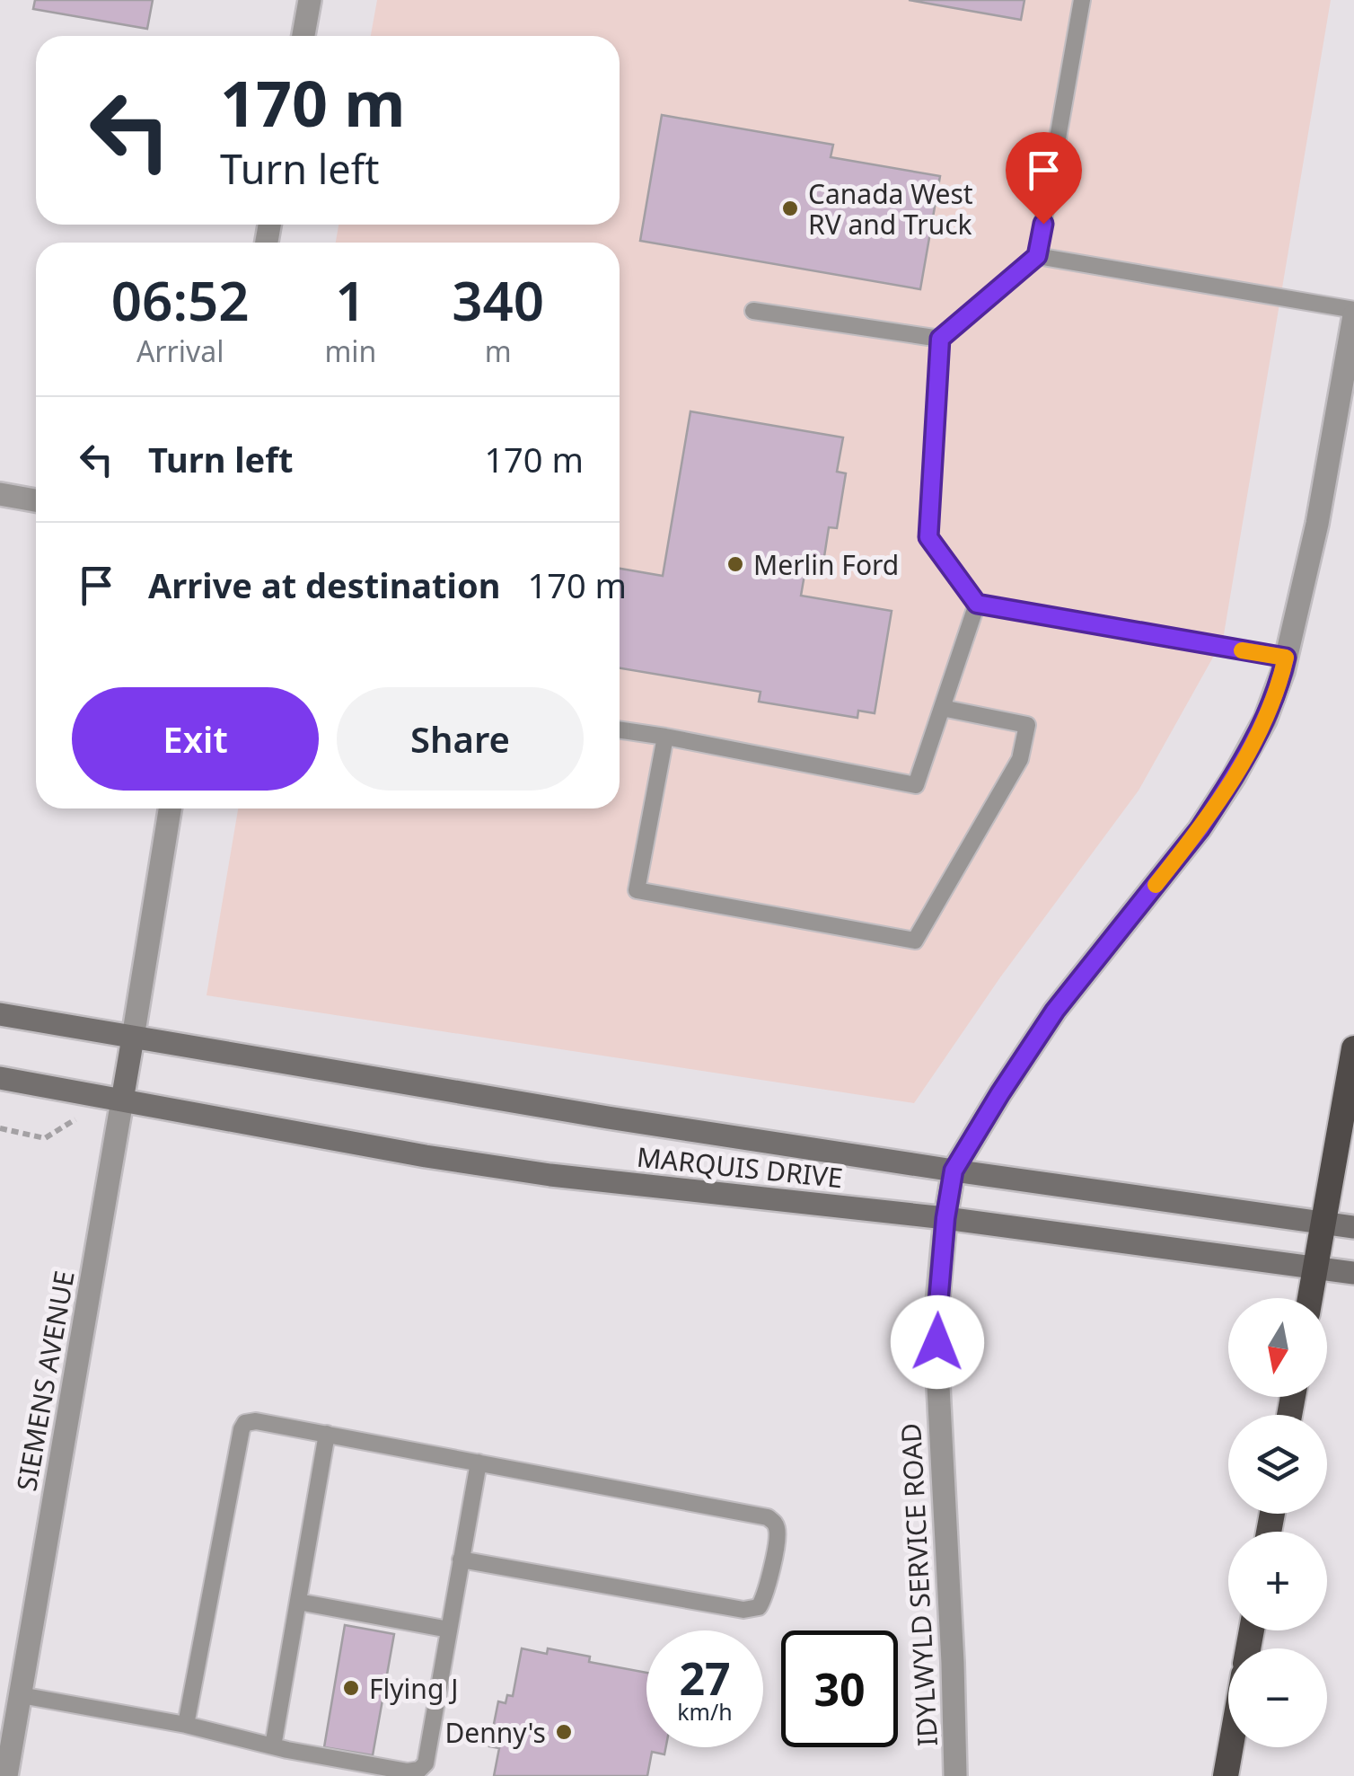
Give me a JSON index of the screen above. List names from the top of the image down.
{
  "streets": {
    "main road": ["MARQUIS DRIVE"],
    "street": ["SIEMENS AVENUE", "IDYLWYLD SERVICE ROAD"]
  },
  "crossings": [
    ["MARQUIS DRIVE", "SIEMENS AVENUE"],
    ["MARQUIS DRIVE", "IDYLWYLD SERVICE ROAD"]
  ],
  "places": [
    "Canada West RV and Truck",
    "Merlin Ford",
    "Flying J",
    "Denny's"
  ],
  "north": "bottom",
  "page": {
    "turn": ["170 m", "Turn left"],
    "eta": [
      "06:52",
      "Arrival",
      "1",
      "min",
      "340",
      "m"
    ],
    "list": [
      {
        "name": "Turn left",
        "value": "170 m"
      },
      {
        "name": "Arrive at destination",
        "value": "170 m"
      }
    ],
    "buttons": ["Exit", "Share"],
    "map_buttons": ["+", "−"],
    "speed": "27 km/h",
    "limit": "30"
  }
}
